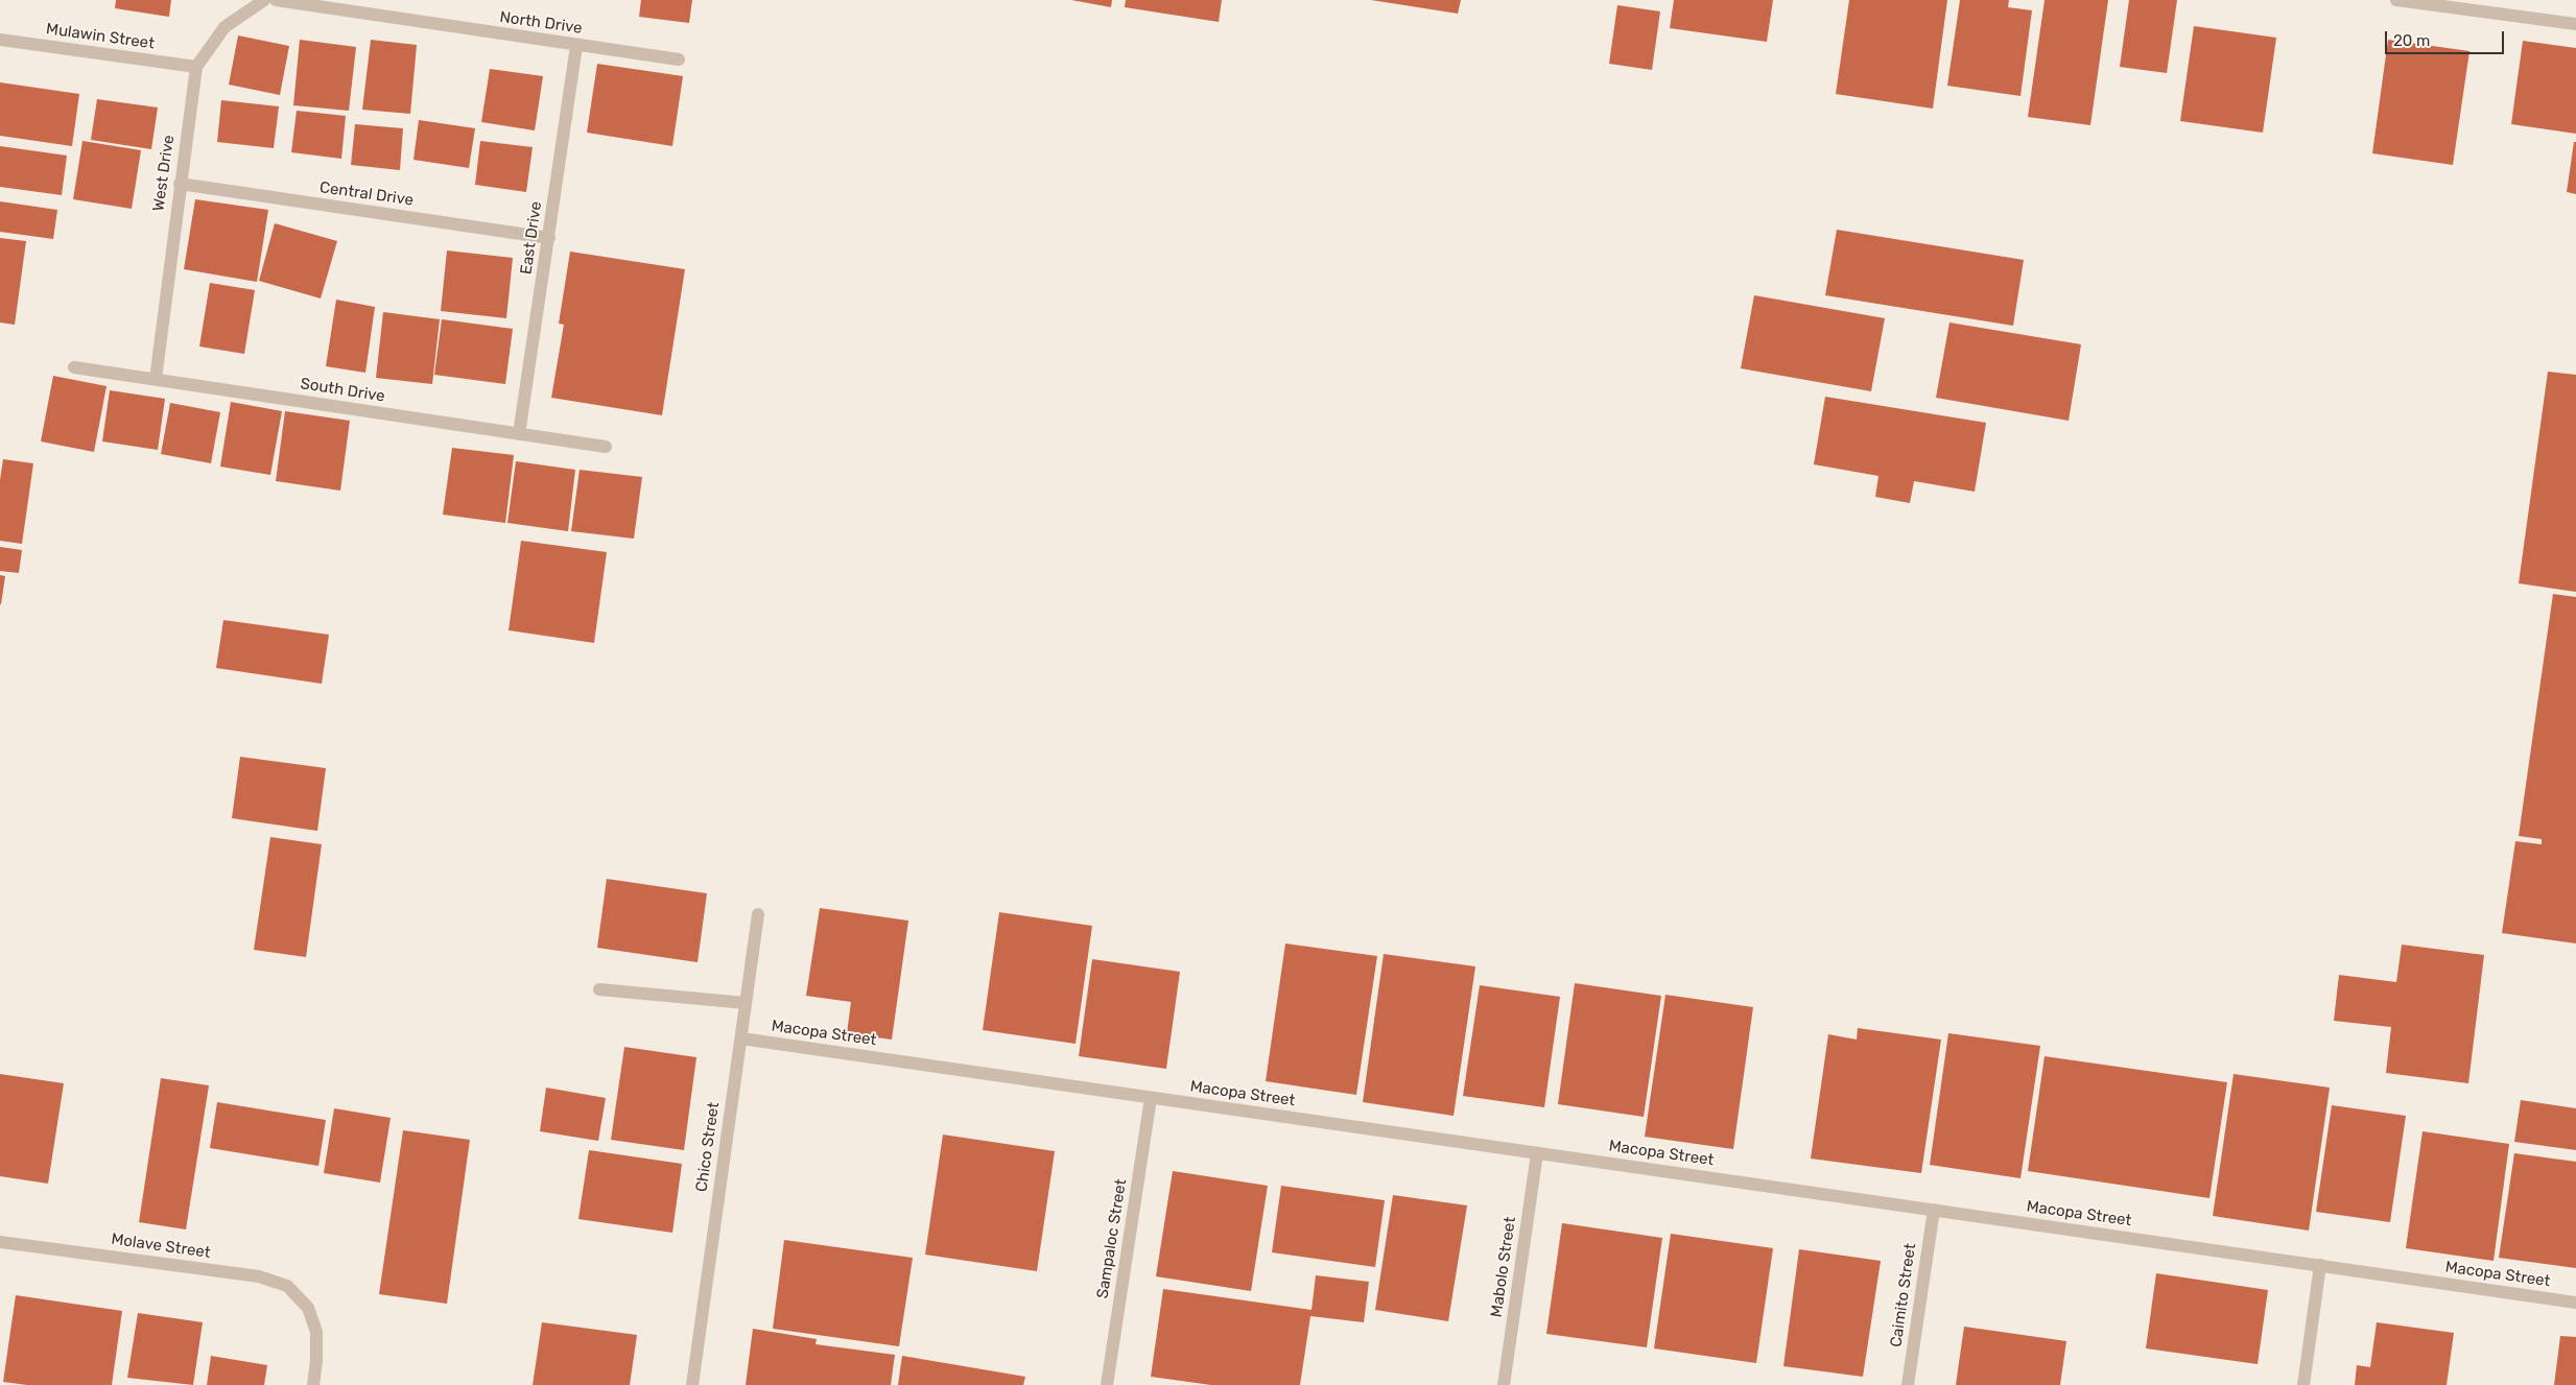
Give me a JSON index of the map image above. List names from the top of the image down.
{
  "streets": {
    "street": [
      "North Drive",
      "Mulawin Street",
      "West Drive",
      "Central Drive",
      "East Drive",
      "South Drive",
      "Macopa Street",
      "Chico Street",
      "Sampaloc Street",
      "Molave Street",
      "Mabolo Street",
      "Caimito Street"
    ]
  },
  "crossings": [
    ["North Drive", "East Drive"],
    ["Mulawin Street", "West Drive"],
    ["West Drive", "Central Drive"],
    ["West Drive", "South Drive"],
    ["Central Drive", "East Drive"],
    ["East Drive", "South Drive"],
    ["Macopa Street", "Chico Street"],
    ["Macopa Street", "Sampaloc Street"],
    ["Macopa Street", "Mabolo Street"],
    ["Macopa Street", "Caimito Street"]
  ],
  "scale_bar": "20 m"
}
